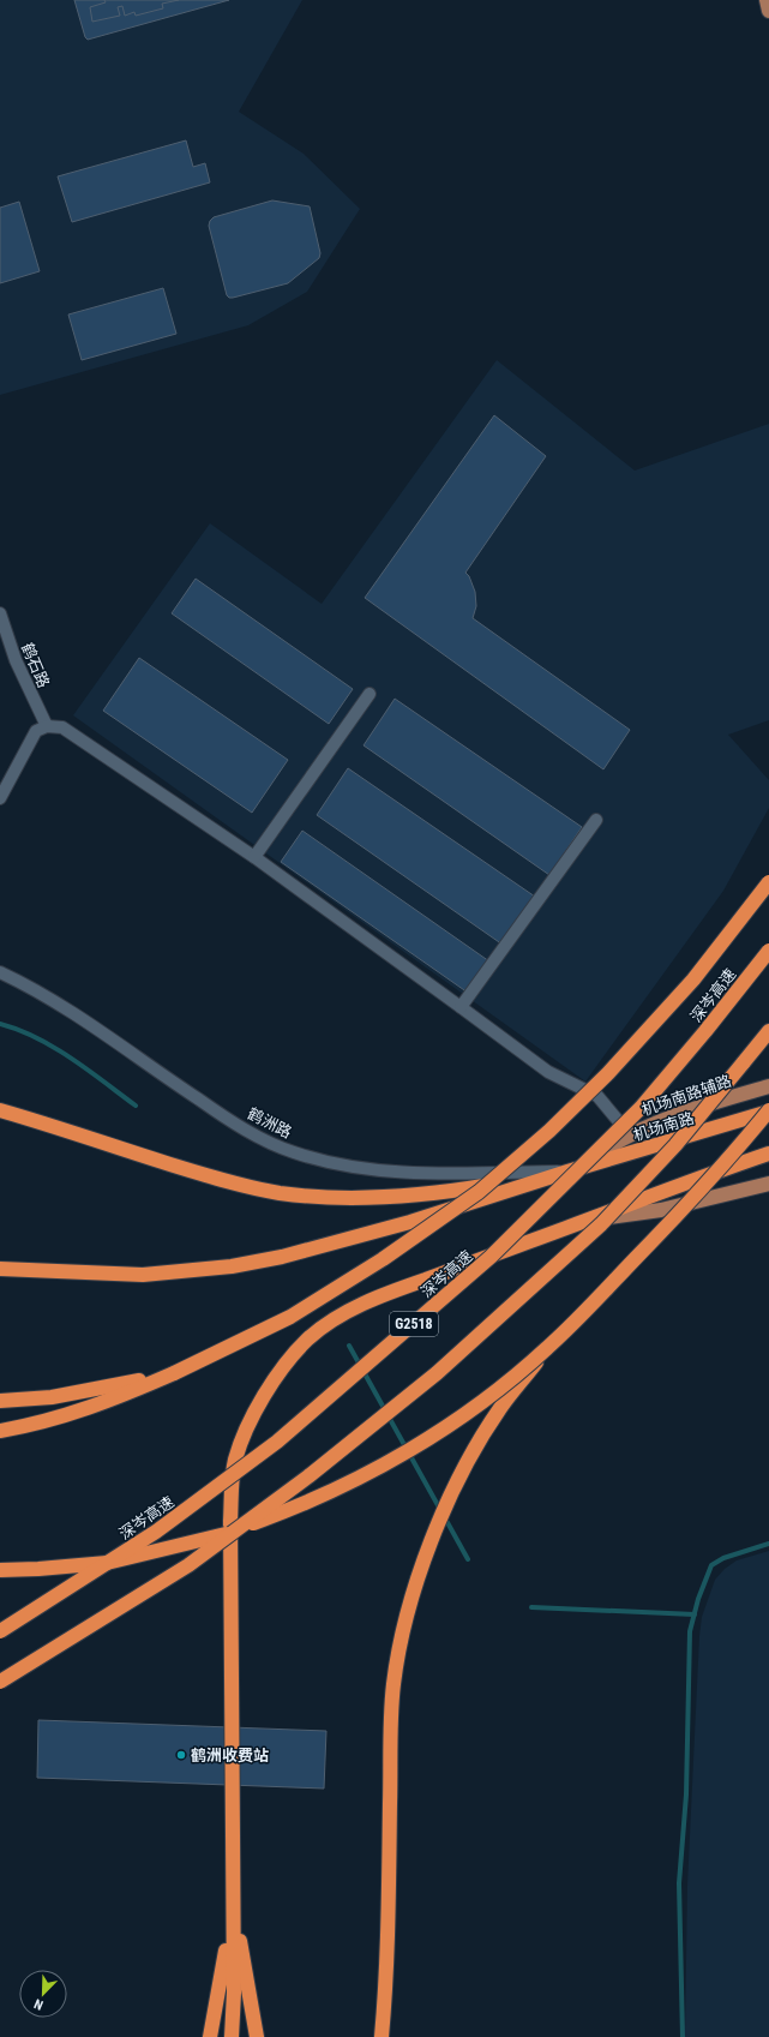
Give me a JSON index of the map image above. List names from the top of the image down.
{
  "streets": {
    "highway": ["深岑高速", "机场南路", "G2518"],
    "main road": ["机场南路辅路"],
    "street": ["鹤石路", "鹤洲路"]
  },
  "crossings": [
    ["机场南路辅路", "鹤洲路"],
    ["机场南路辅路", "机场南路"],
    ["鹤洲路", "机场南路"]
  ],
  "places": ["鹤洲收费站"],
  "north": "bottom left"
}
